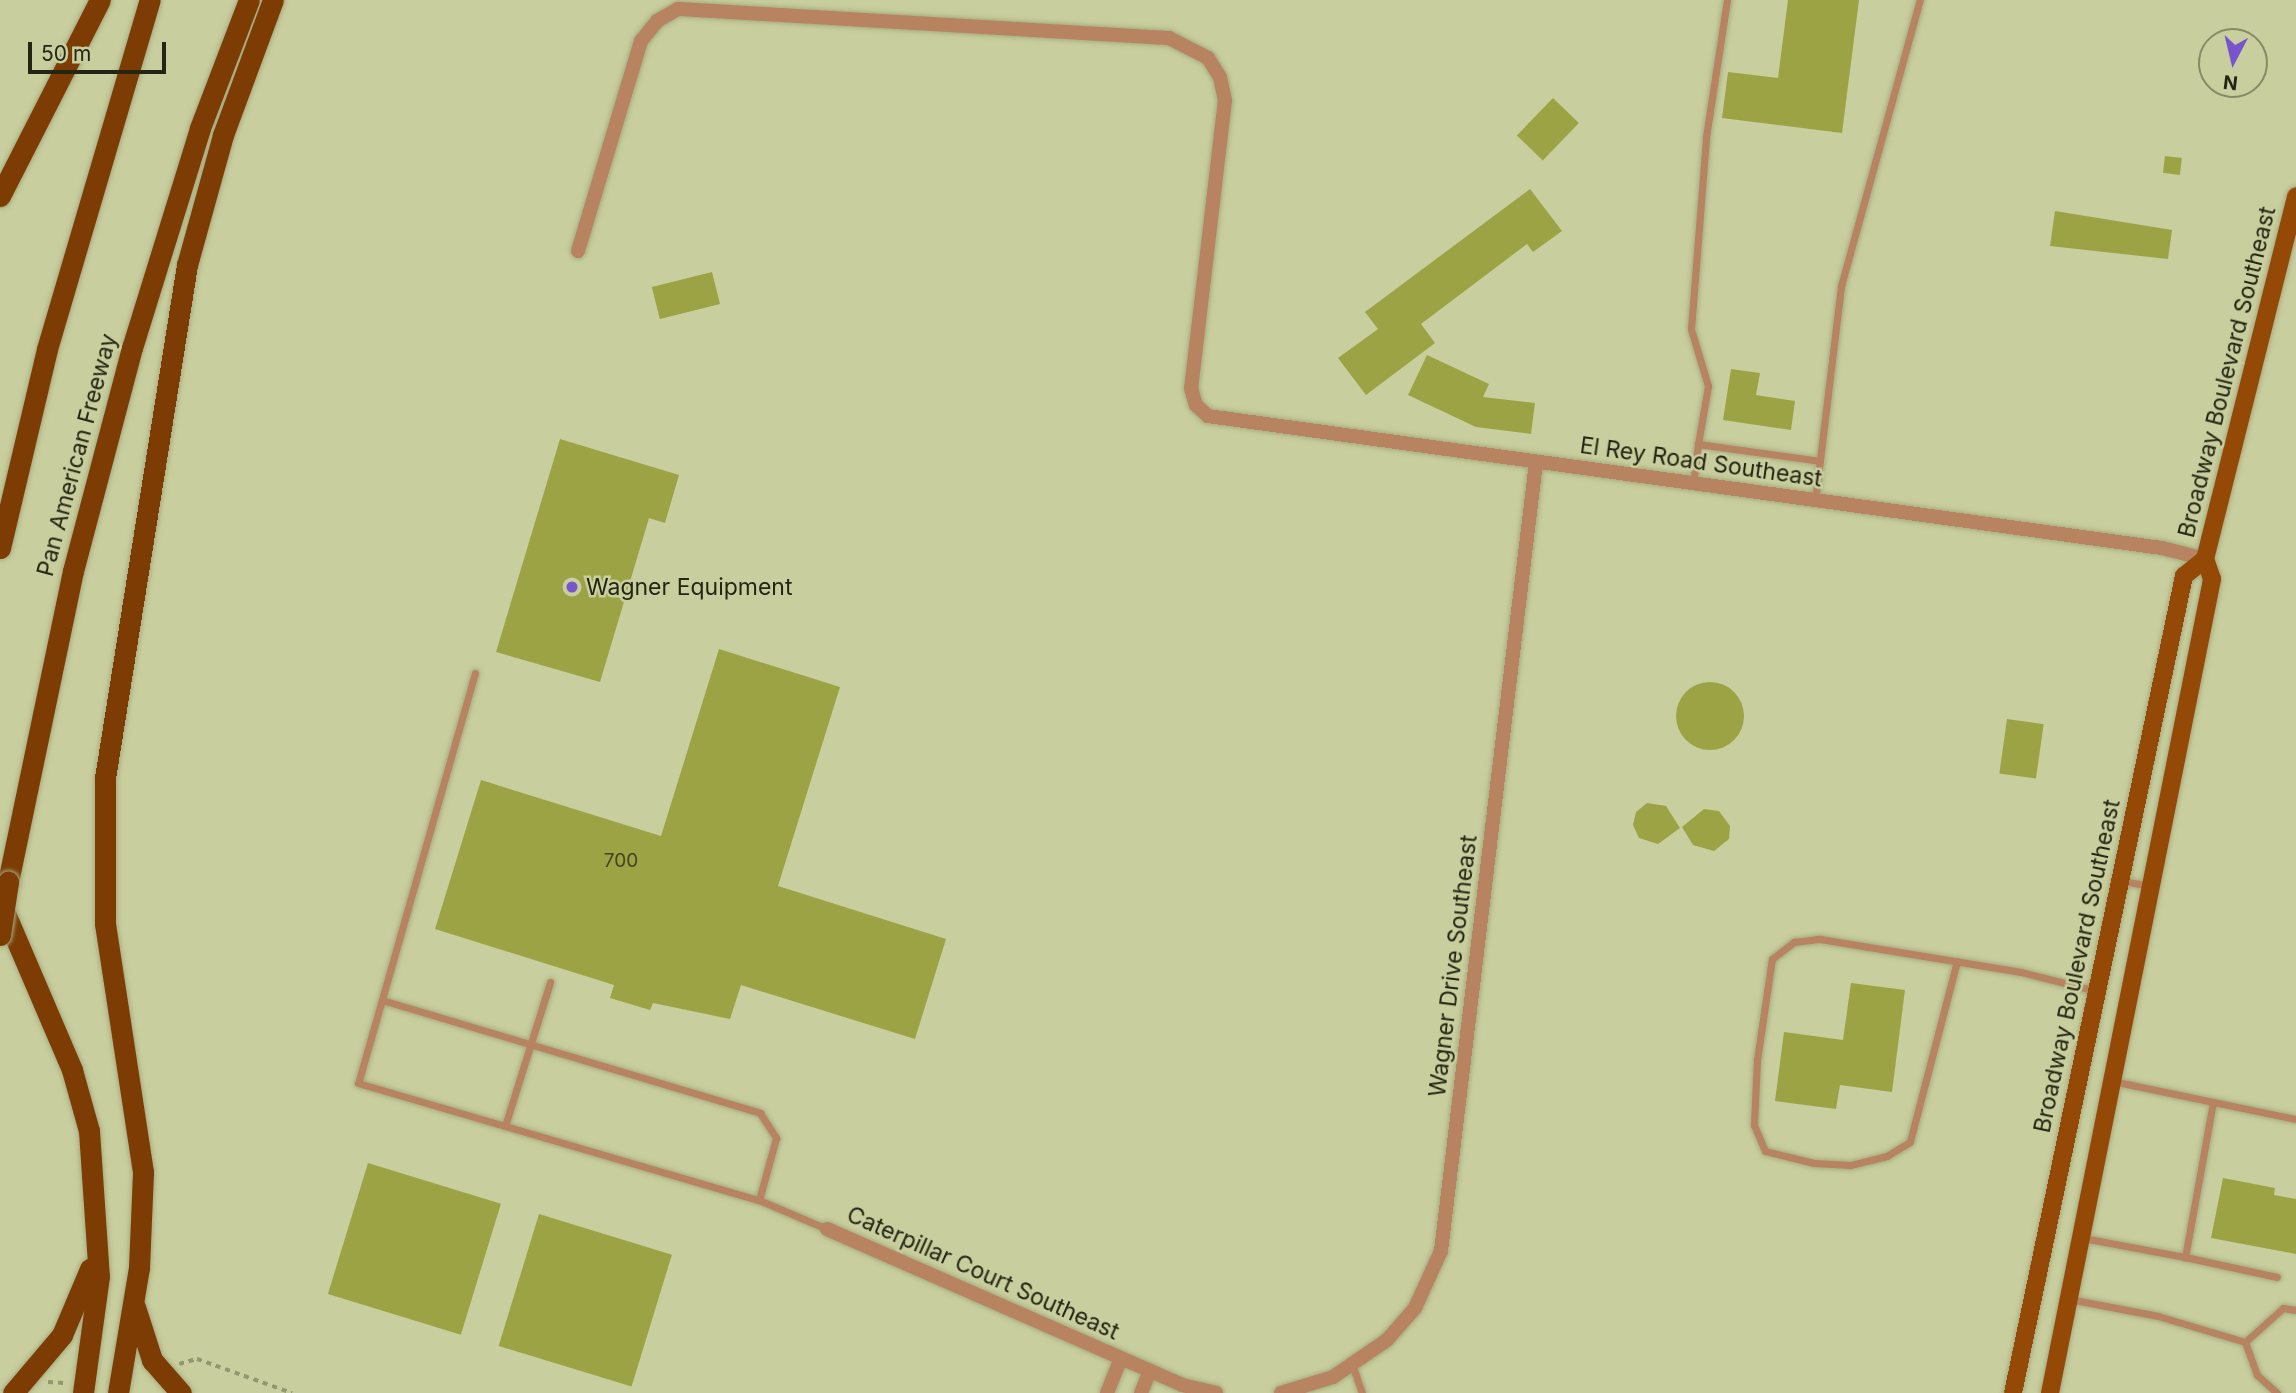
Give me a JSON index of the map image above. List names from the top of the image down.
{
  "streets": {
    "highway": ["Pan American Freeway"],
    "main road": ["Broadway Boulevard Southeast"],
    "street": ["El Rey Road Southeast", "Wagner Drive Southeast", "Caterpillar Court Southeast"]
  },
  "crossings": [
    ["Broadway Boulevard Southeast", "El Rey Road Southeast"],
    ["El Rey Road Southeast", "Wagner Drive Southeast"]
  ],
  "places": ["Wagner Equipment"],
  "house_numbers": ["700"],
  "scale_bar": "50 m",
  "north": "bottom"
}
